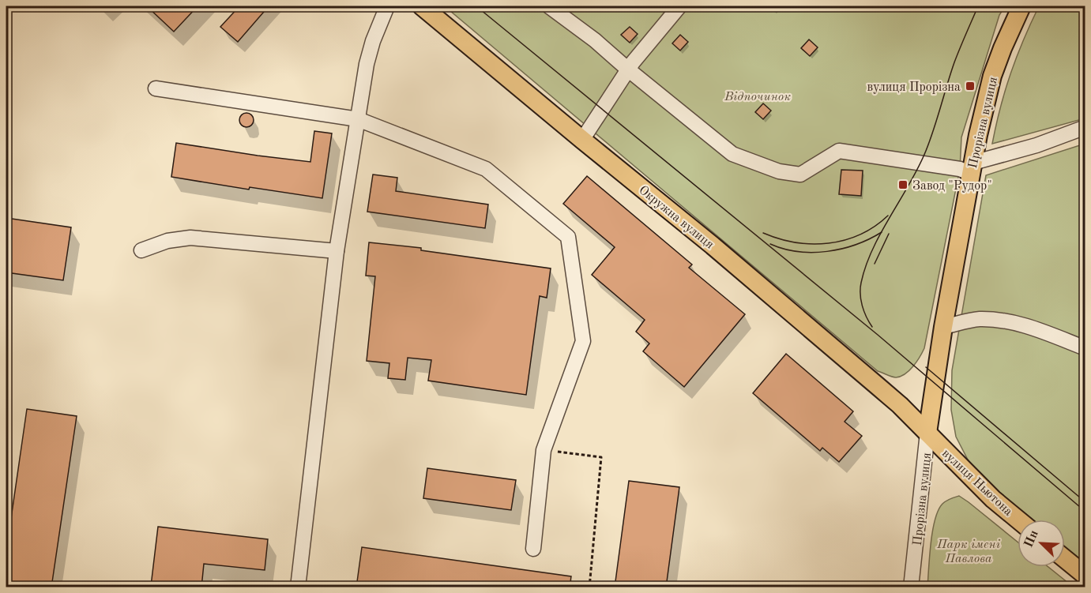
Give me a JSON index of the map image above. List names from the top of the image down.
{
  "streets": {
    "main road": ["Прорізна вулиця", "Окружна вулиця", "вулиця Ньютона"]
  },
  "crossings": [
    ["Прорізна вулиця", "Окружна вулиця"],
    ["Прорізна вулиця", "вулиця Ньютона"],
    ["Окружна вулиця", "вулиця Ньютона"]
  ],
  "parks": ["Відпочинок", "Парк імені Павлова"],
  "places": {
    "transit": ["вулиця Прорізна", "Завод \"Рудор\""]
  },
  "north": "top left"
}
